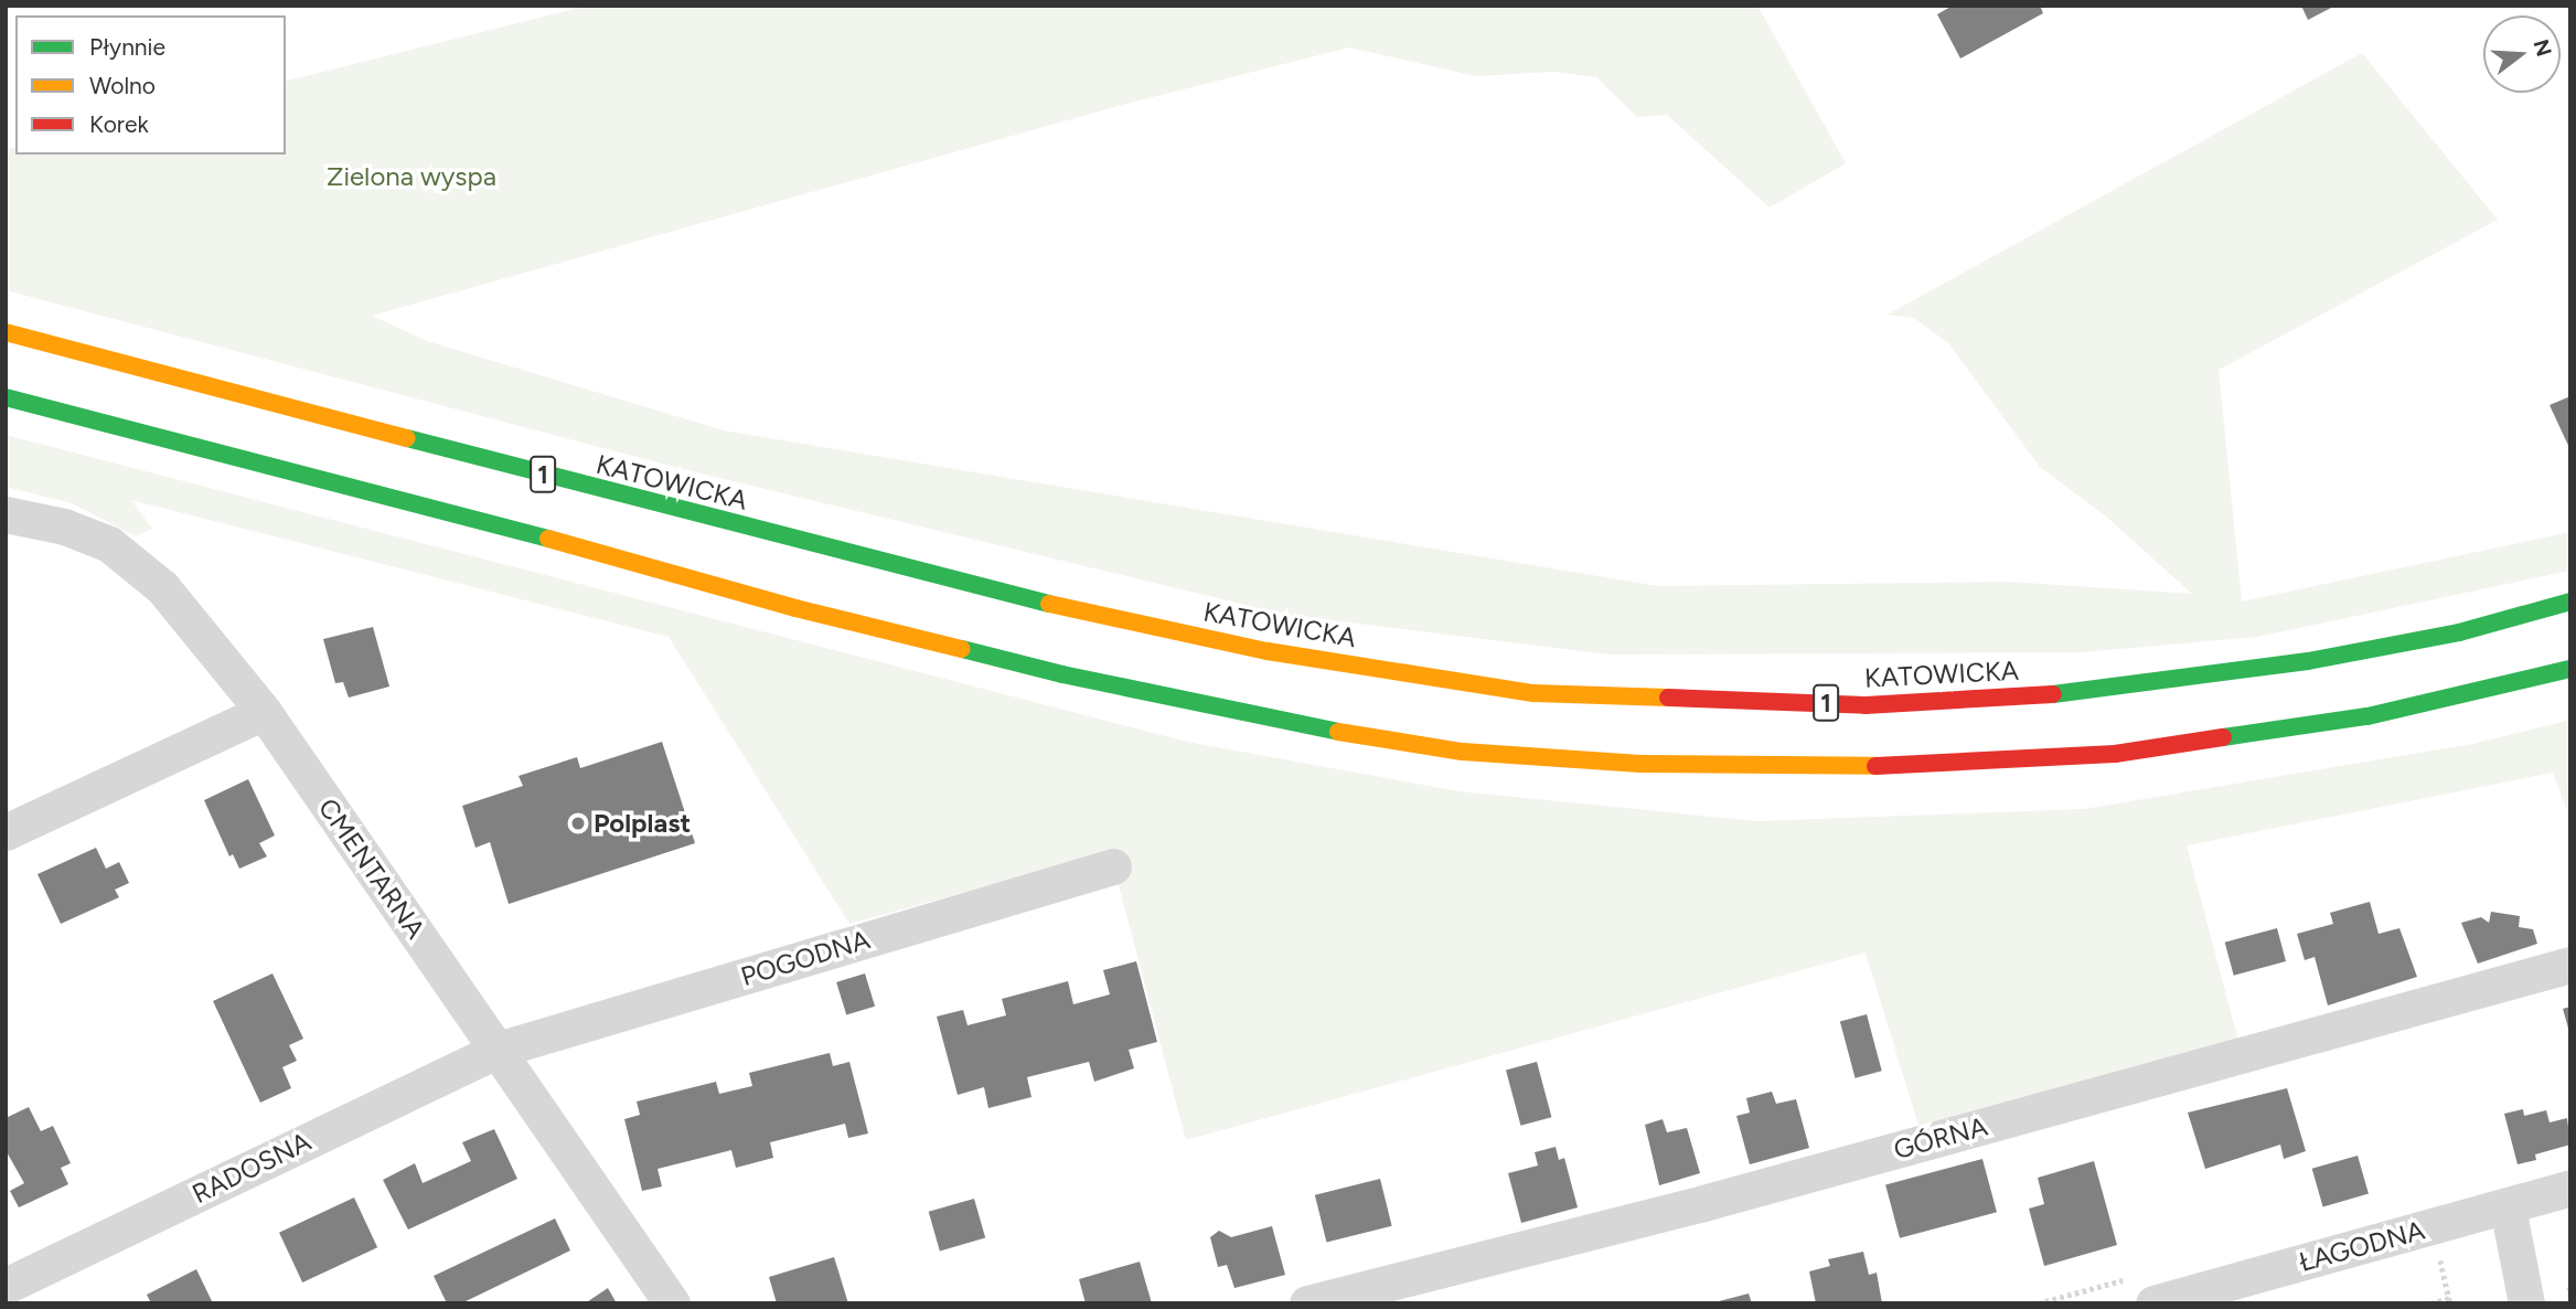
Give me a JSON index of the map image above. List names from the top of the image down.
{
  "streets": {
    "main road": ["1", "KATOWICKA"],
    "street": [
      "CMENTARNA",
      "POGODNA",
      "GÓRNA",
      "RADOSNA",
      "ŁAGODNA"
    ]
  },
  "crossings": [
    ["CMENTARNA", "POGODNA"],
    ["CMENTARNA", "RADOSNA"],
    ["POGODNA", "RADOSNA"]
  ],
  "parks": ["Zielona wyspa"],
  "places": ["Polplast"],
  "legend": ["Płynnie", "Wolno", "Korek"],
  "north": "right"
}
